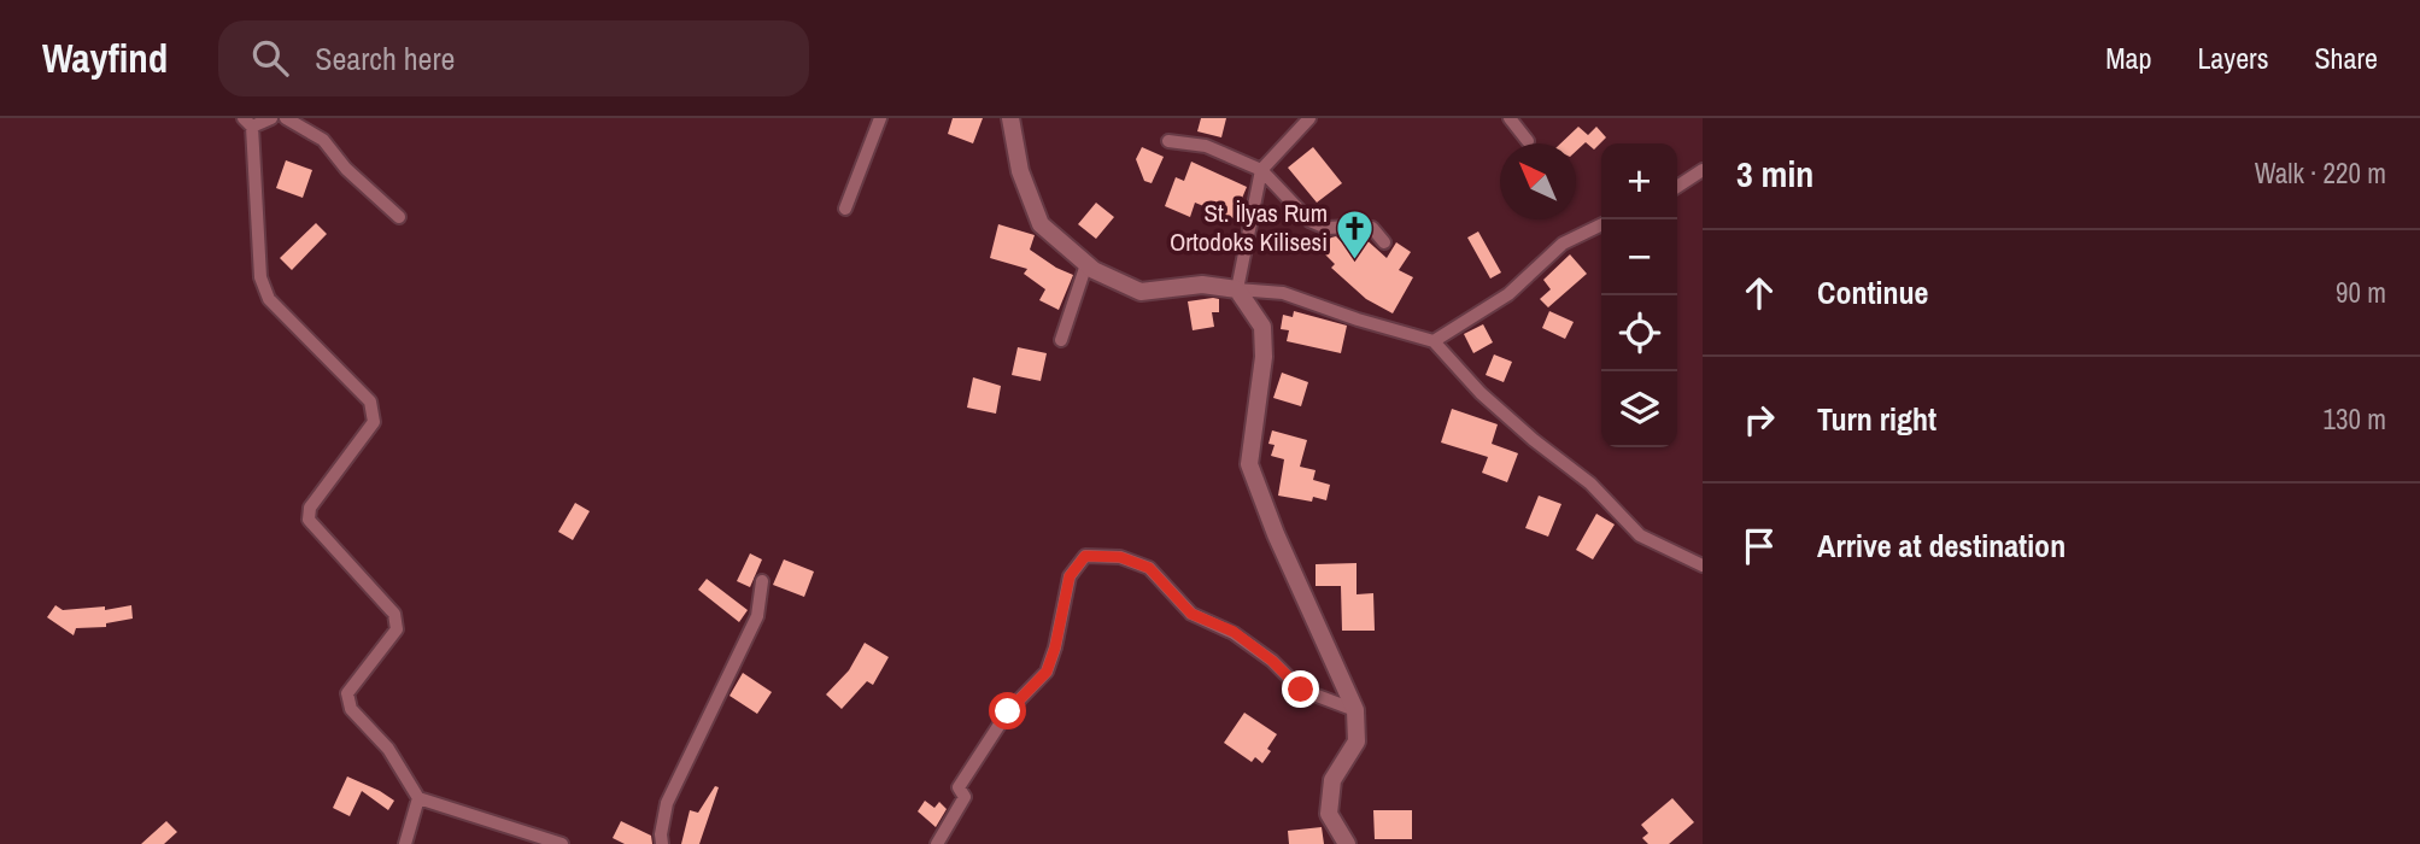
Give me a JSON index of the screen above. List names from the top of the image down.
{
  "places": {
    "church": ["St. İlyas Rum Ortodoks Kilisesi"]
  },
  "north": "top left",
  "page": {
    "header": "Wayfind",
    "search": "Search here",
    "nav": ["Map", "Layers", "Share"],
    "heading": ["3 min", "Walk · 220 m"],
    "map_buttons": ["+", "−"],
    "list": [
      ["Continue", "90 m"],
      ["Turn right", "130 m"],
      "Arrive at destination"
    ]
  }
}
